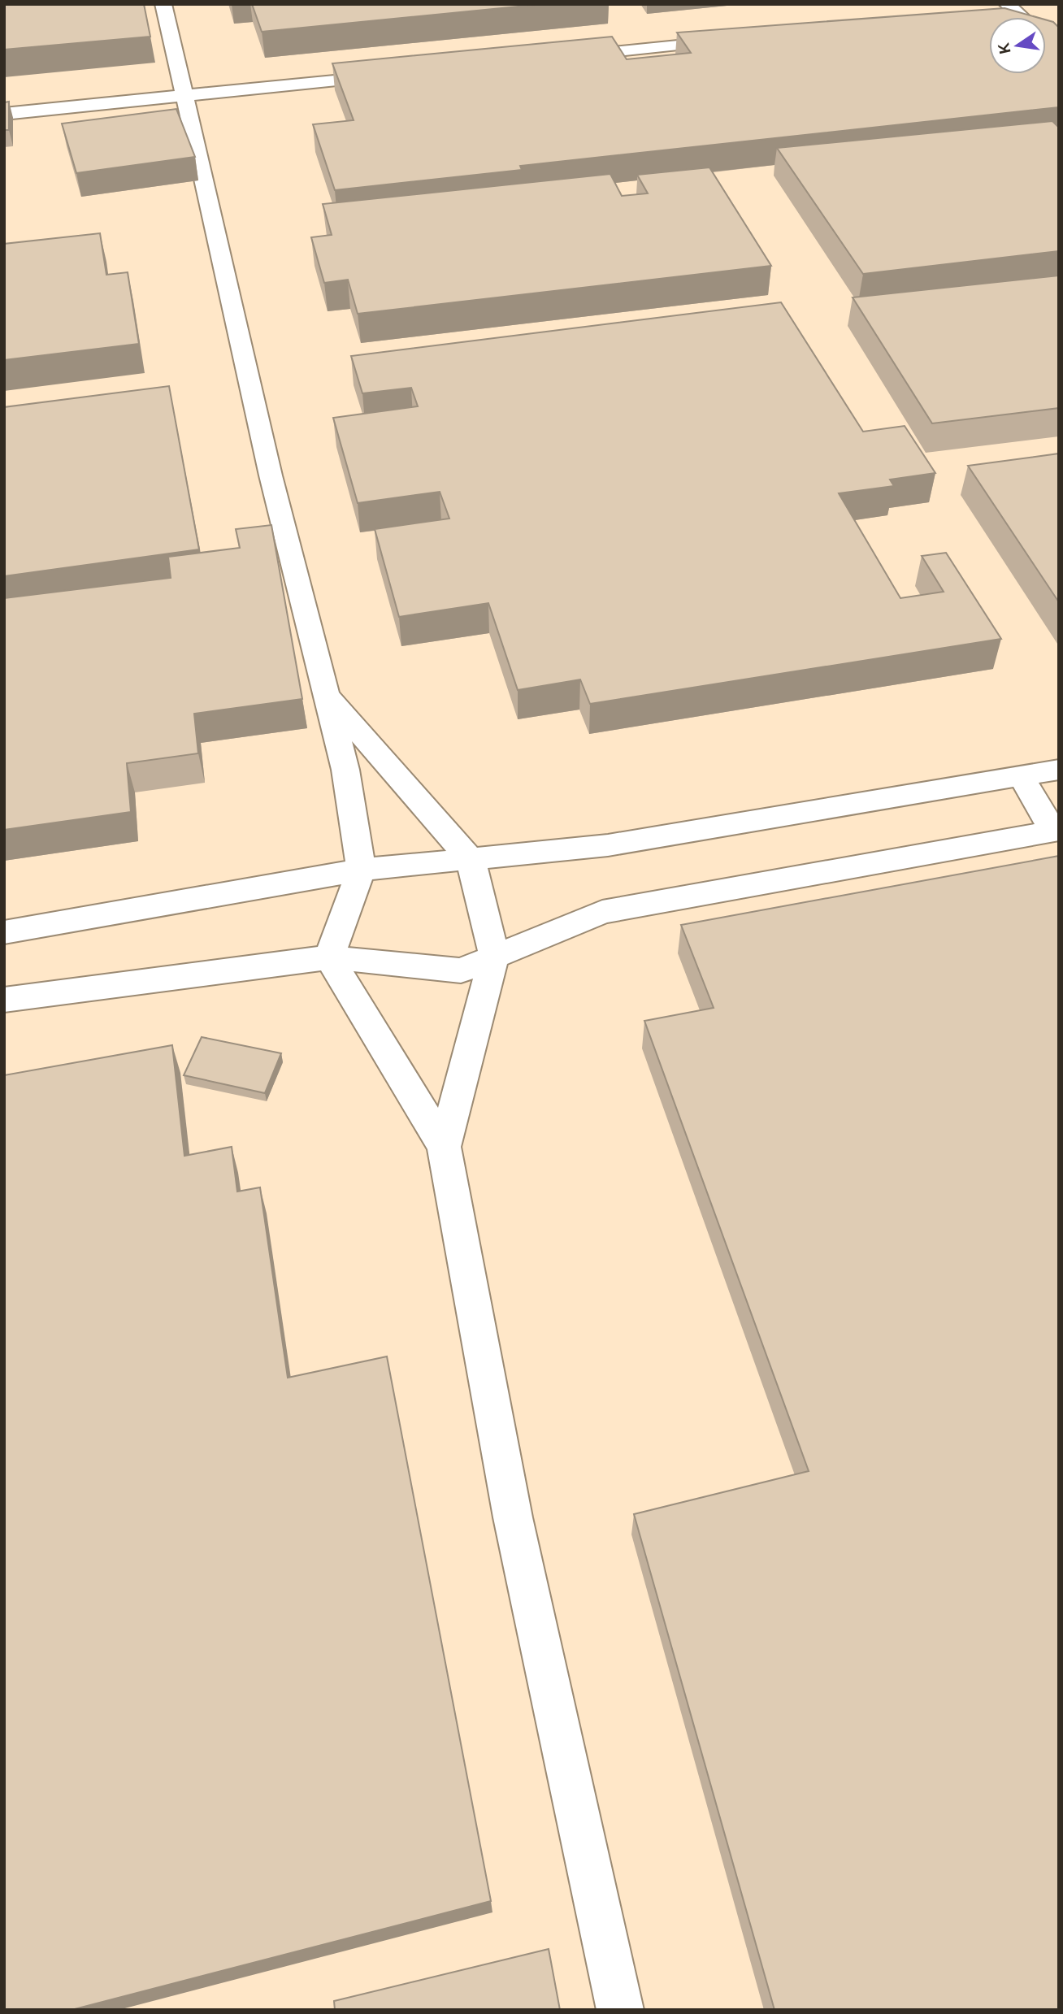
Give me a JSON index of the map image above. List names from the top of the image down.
{
  "north": "left"
}
